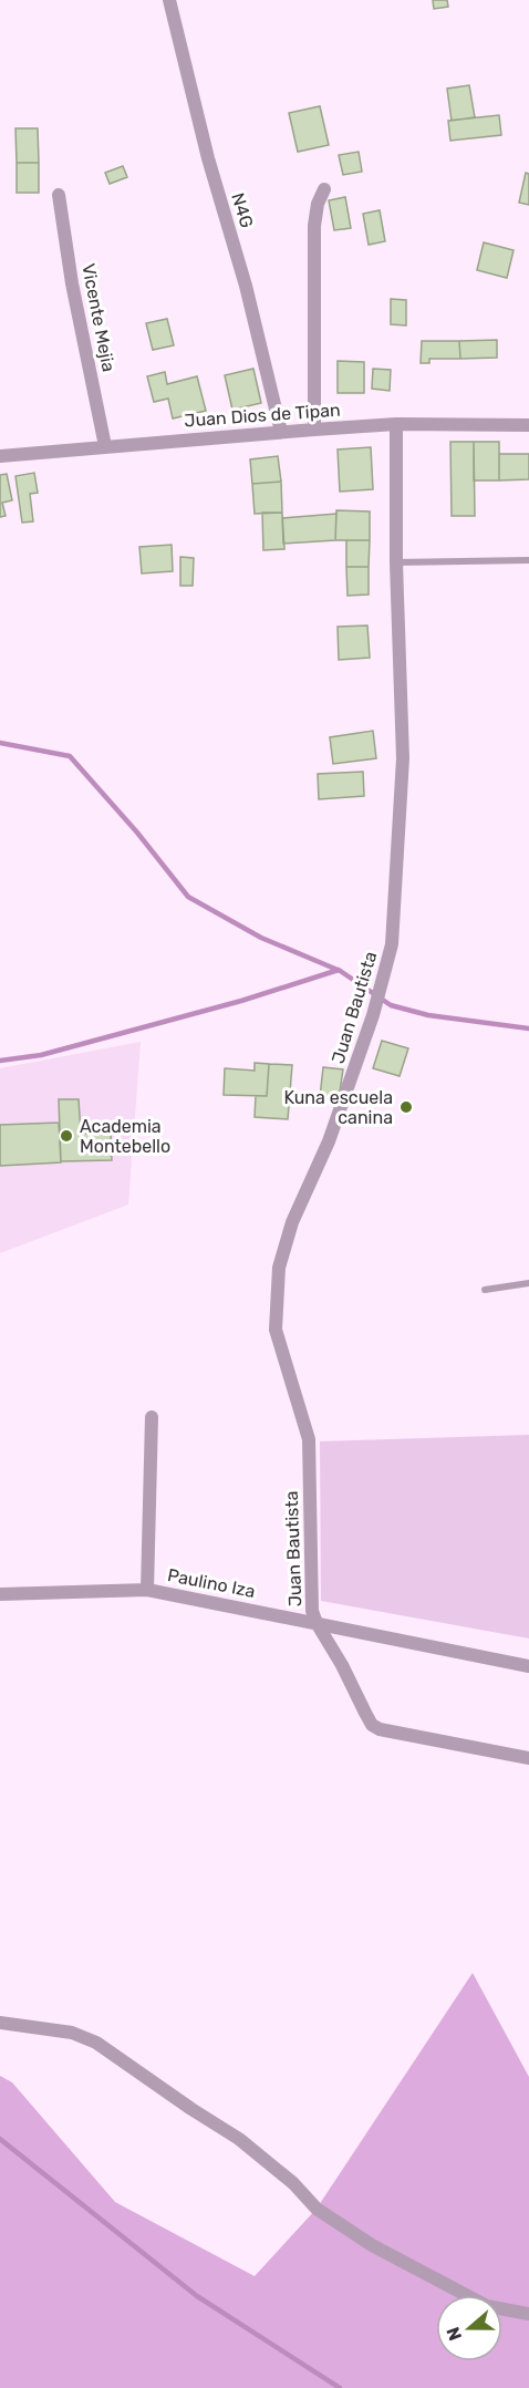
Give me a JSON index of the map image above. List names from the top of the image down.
{
  "streets": {
    "street": [
      "N4G",
      "Vicente Mejia",
      "Juan Dios de Tipan",
      "Juan Bautista",
      "Paulino Iza"
    ]
  },
  "crossings": [
    ["N4G", "Juan Dios de Tipan"],
    ["Vicente Mejia", "Juan Dios de Tipan"],
    ["Juan Dios de Tipan", "Juan Bautista"],
    ["Juan Bautista", "Paulino Iza"]
  ],
  "places": ["Kuna escuela canina", "Academia Montebello"],
  "north": "left"
}
